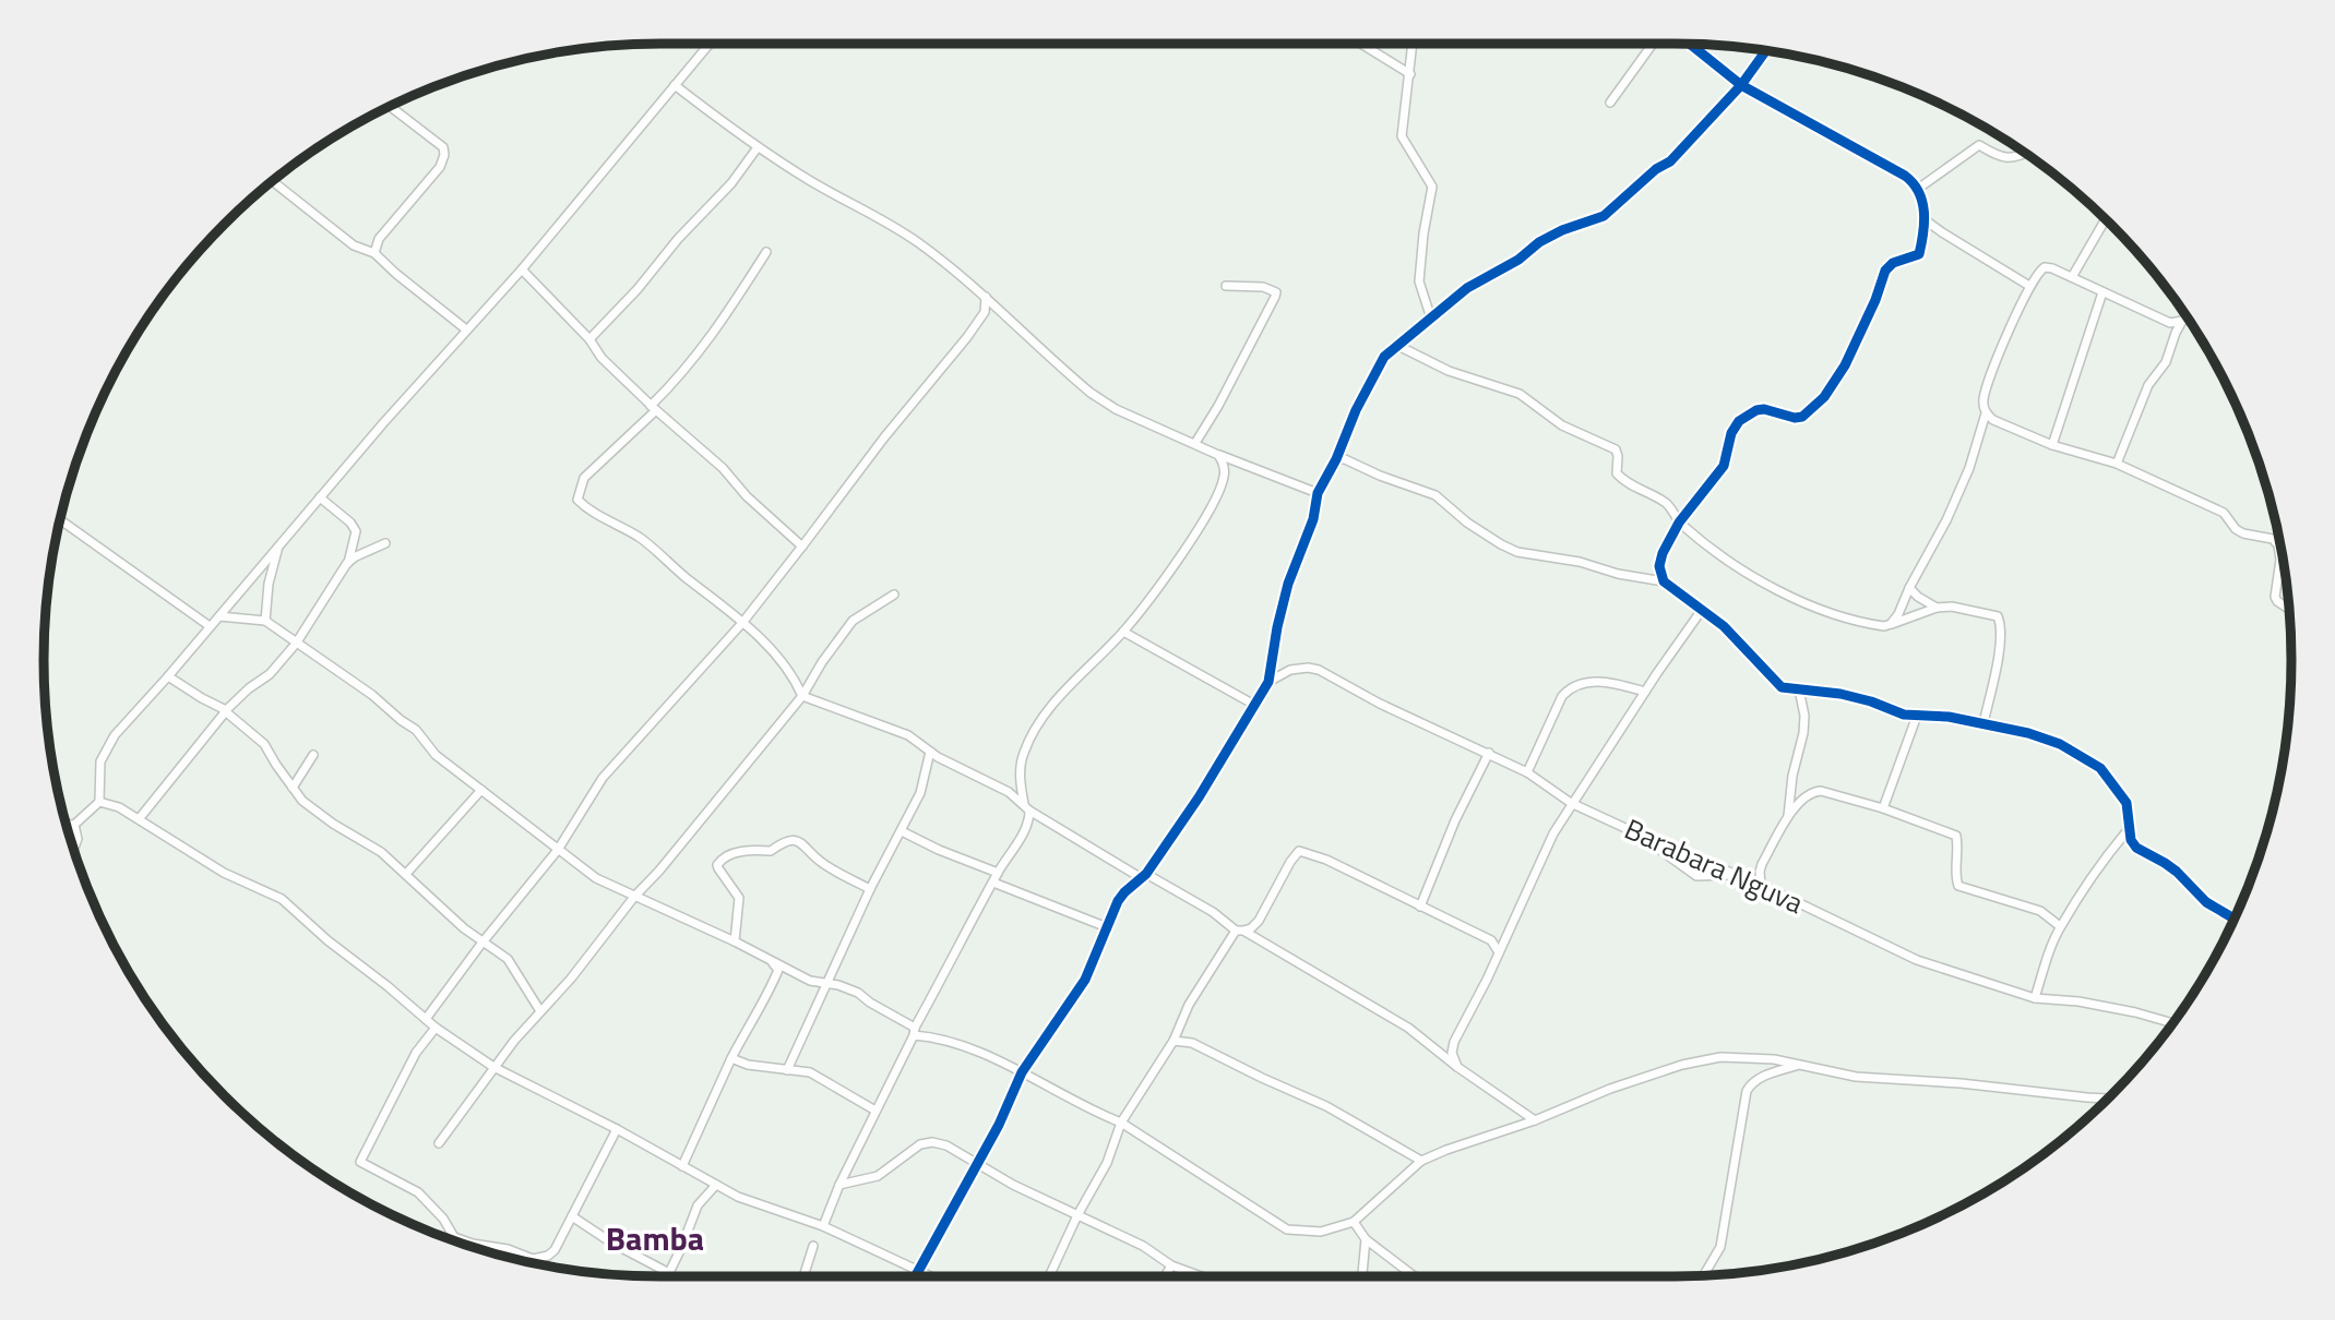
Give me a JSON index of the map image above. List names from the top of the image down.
{
  "streets": {
    "street": ["Barabara Nguva"]
  },
  "districts": ["Bamba"]
}
